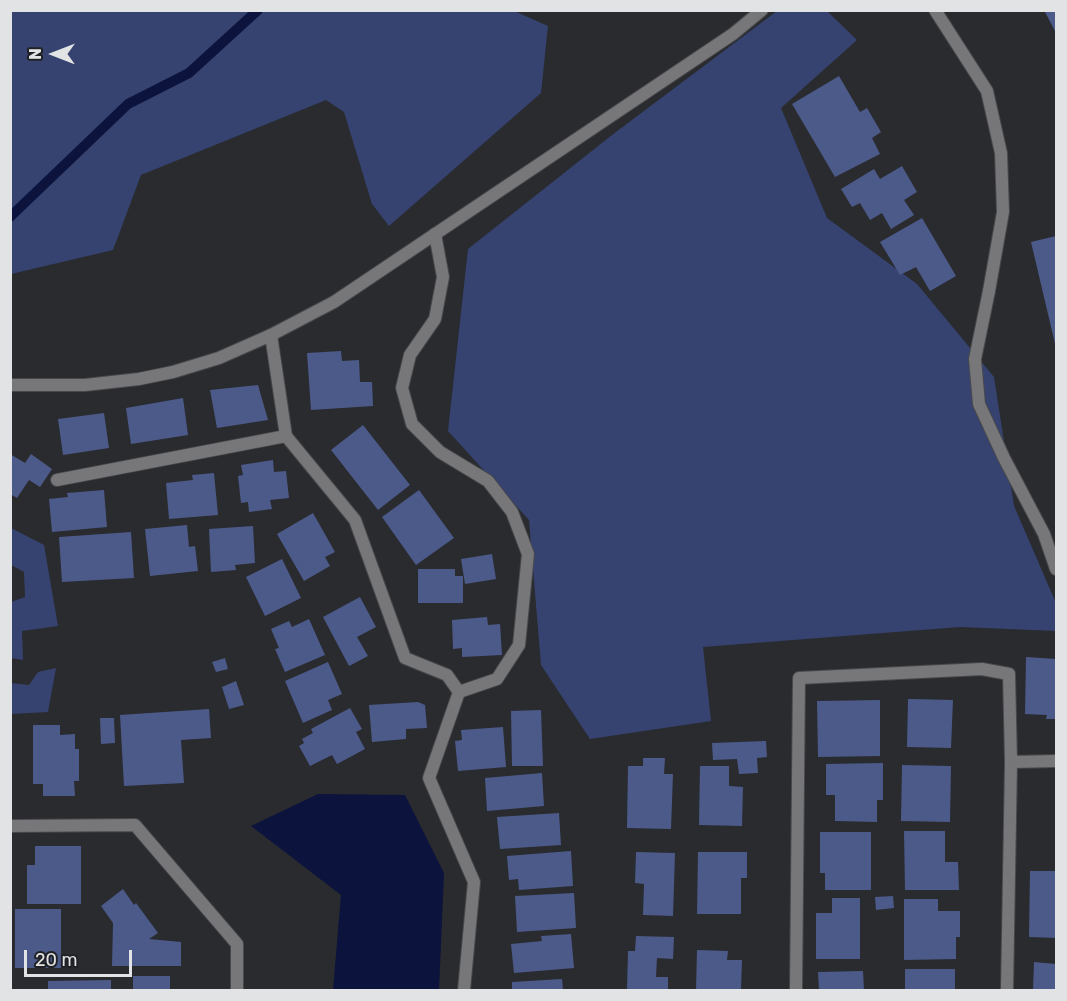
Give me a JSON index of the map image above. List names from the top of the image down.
{
  "scale_bar": "20 m",
  "north": "left"
}
